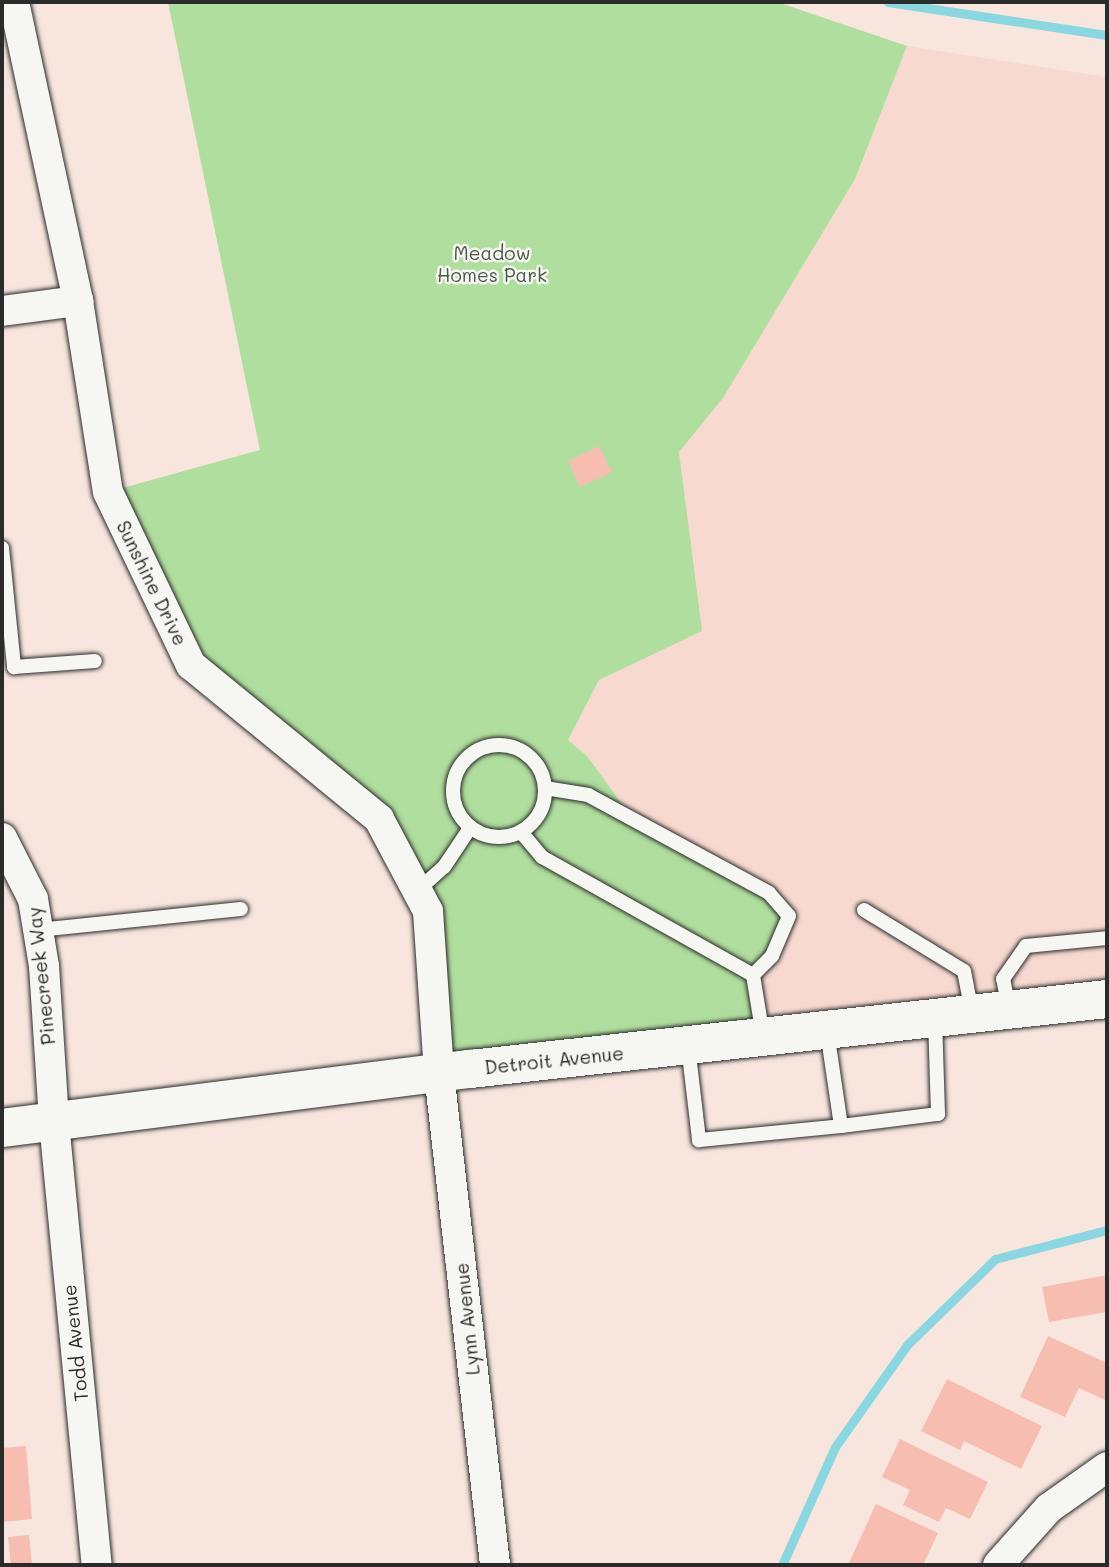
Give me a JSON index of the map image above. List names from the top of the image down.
{
  "streets": {
    "street": [
      "Sunshine Drive",
      "Pinecreek Way",
      "Detroit Avenue",
      "Lynn Avenue",
      "Todd Avenue"
    ]
  },
  "crossings": [
    ["Sunshine Drive", "Detroit Avenue"],
    ["Sunshine Drive", "Lynn Avenue"],
    ["Pinecreek Way", "Detroit Avenue"],
    ["Pinecreek Way", "Todd Avenue"],
    ["Detroit Avenue", "Lynn Avenue"],
    ["Detroit Avenue", "Todd Avenue"]
  ],
  "parks": ["Meadow Homes Park"]
}
